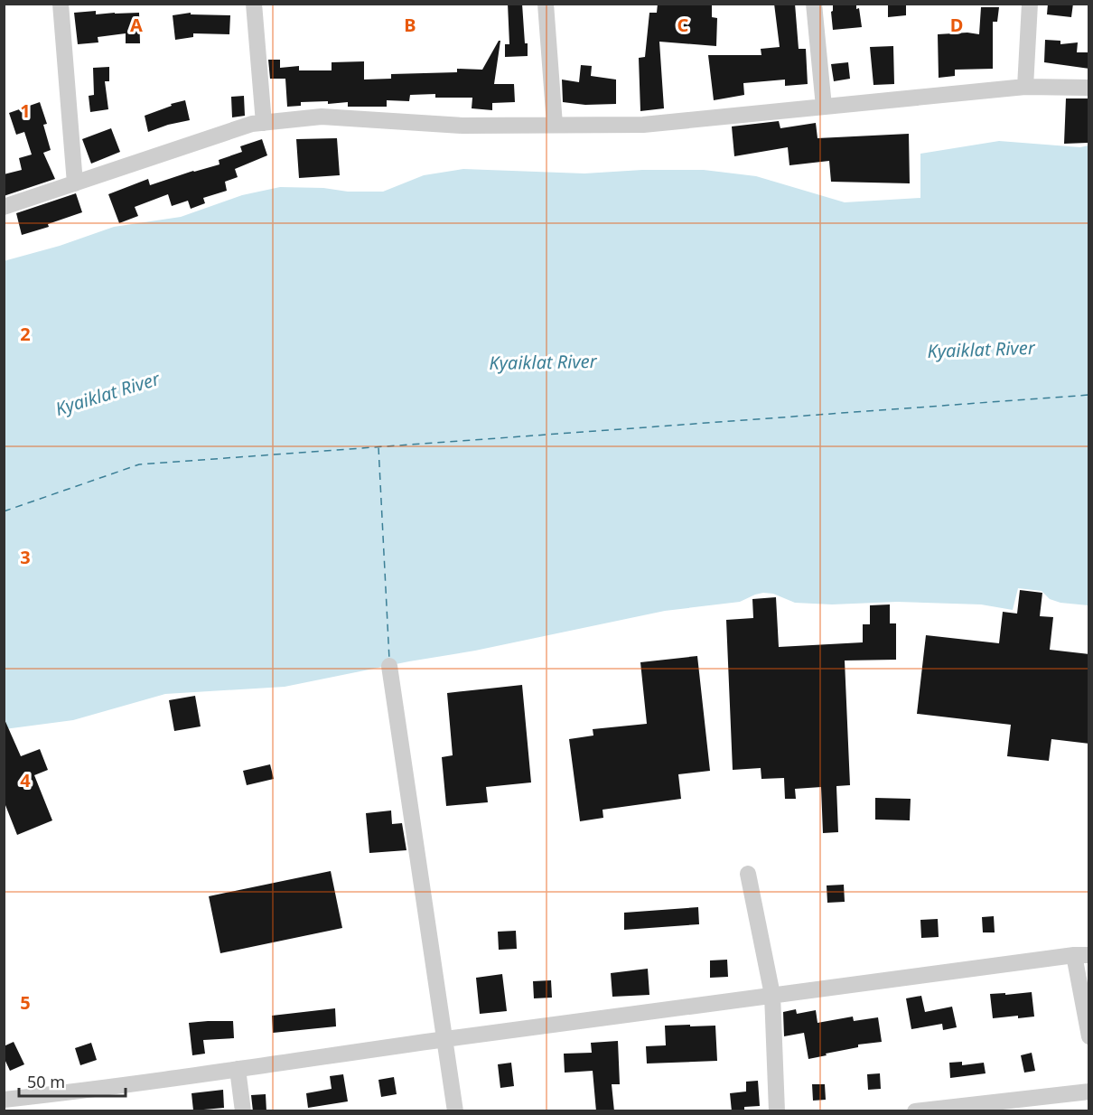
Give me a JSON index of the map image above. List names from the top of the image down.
{
  "water": ["Kyaiklat River"],
  "scale_bar": "50 m",
  "grid": {
    "columns": [
      "A",
      "B",
      "C",
      "D"
    ],
    "rows": [
      "1",
      "2",
      "3",
      "4",
      "5"
    ]
  }
}
